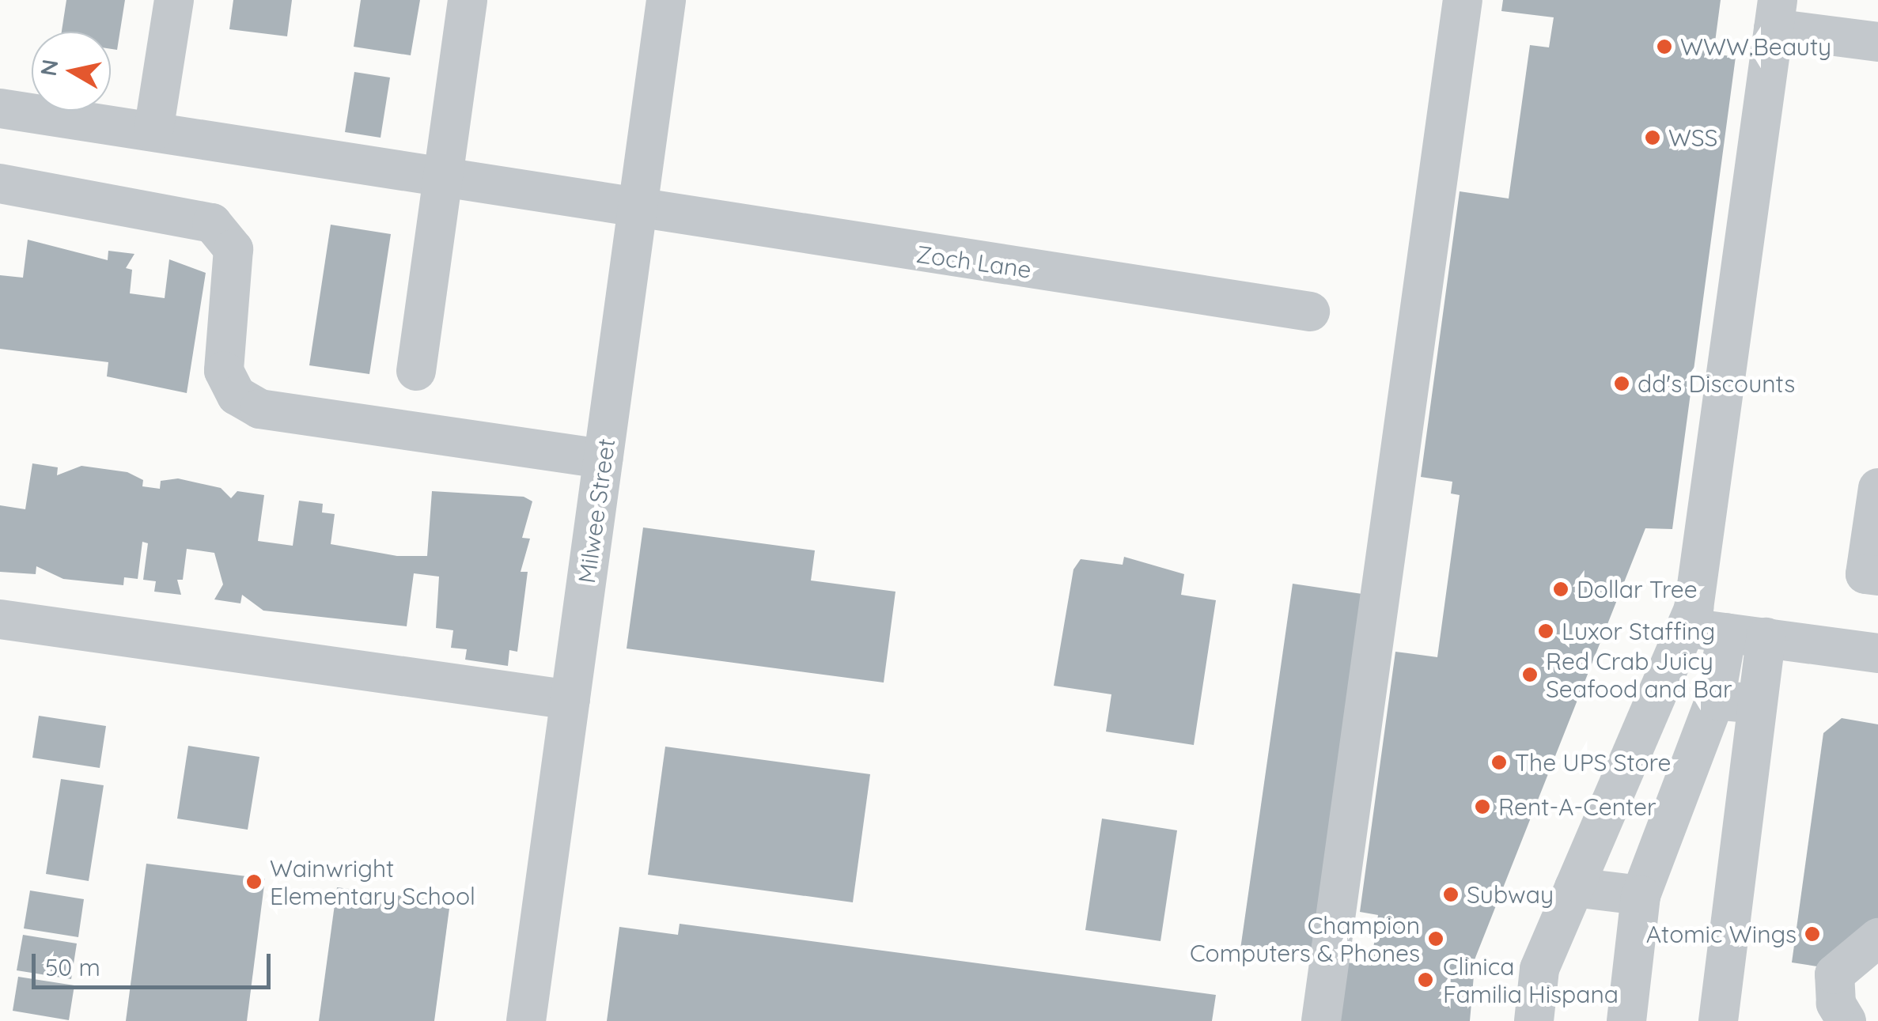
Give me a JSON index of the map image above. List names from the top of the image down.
{
  "streets": {
    "street": ["Zoch Lane", "Milwee Street"]
  },
  "crossings": [
    ["Zoch Lane", "Milwee Street"]
  ],
  "places": [
    "WWW.Beauty",
    "WSS",
    "dd's Discounts",
    "Dollar Tree",
    "Luxor Staffing",
    "Red Crab Juicy Seafood and Bar",
    "The UPS Store",
    "Rent-A-Center",
    "Wainwright Elementary School",
    "Subway",
    "Atomic Wings",
    "Champion Computers & Phones",
    "Clinica Familia Hispana"
  ],
  "scale_bar": "50 m",
  "north": "left"
}
